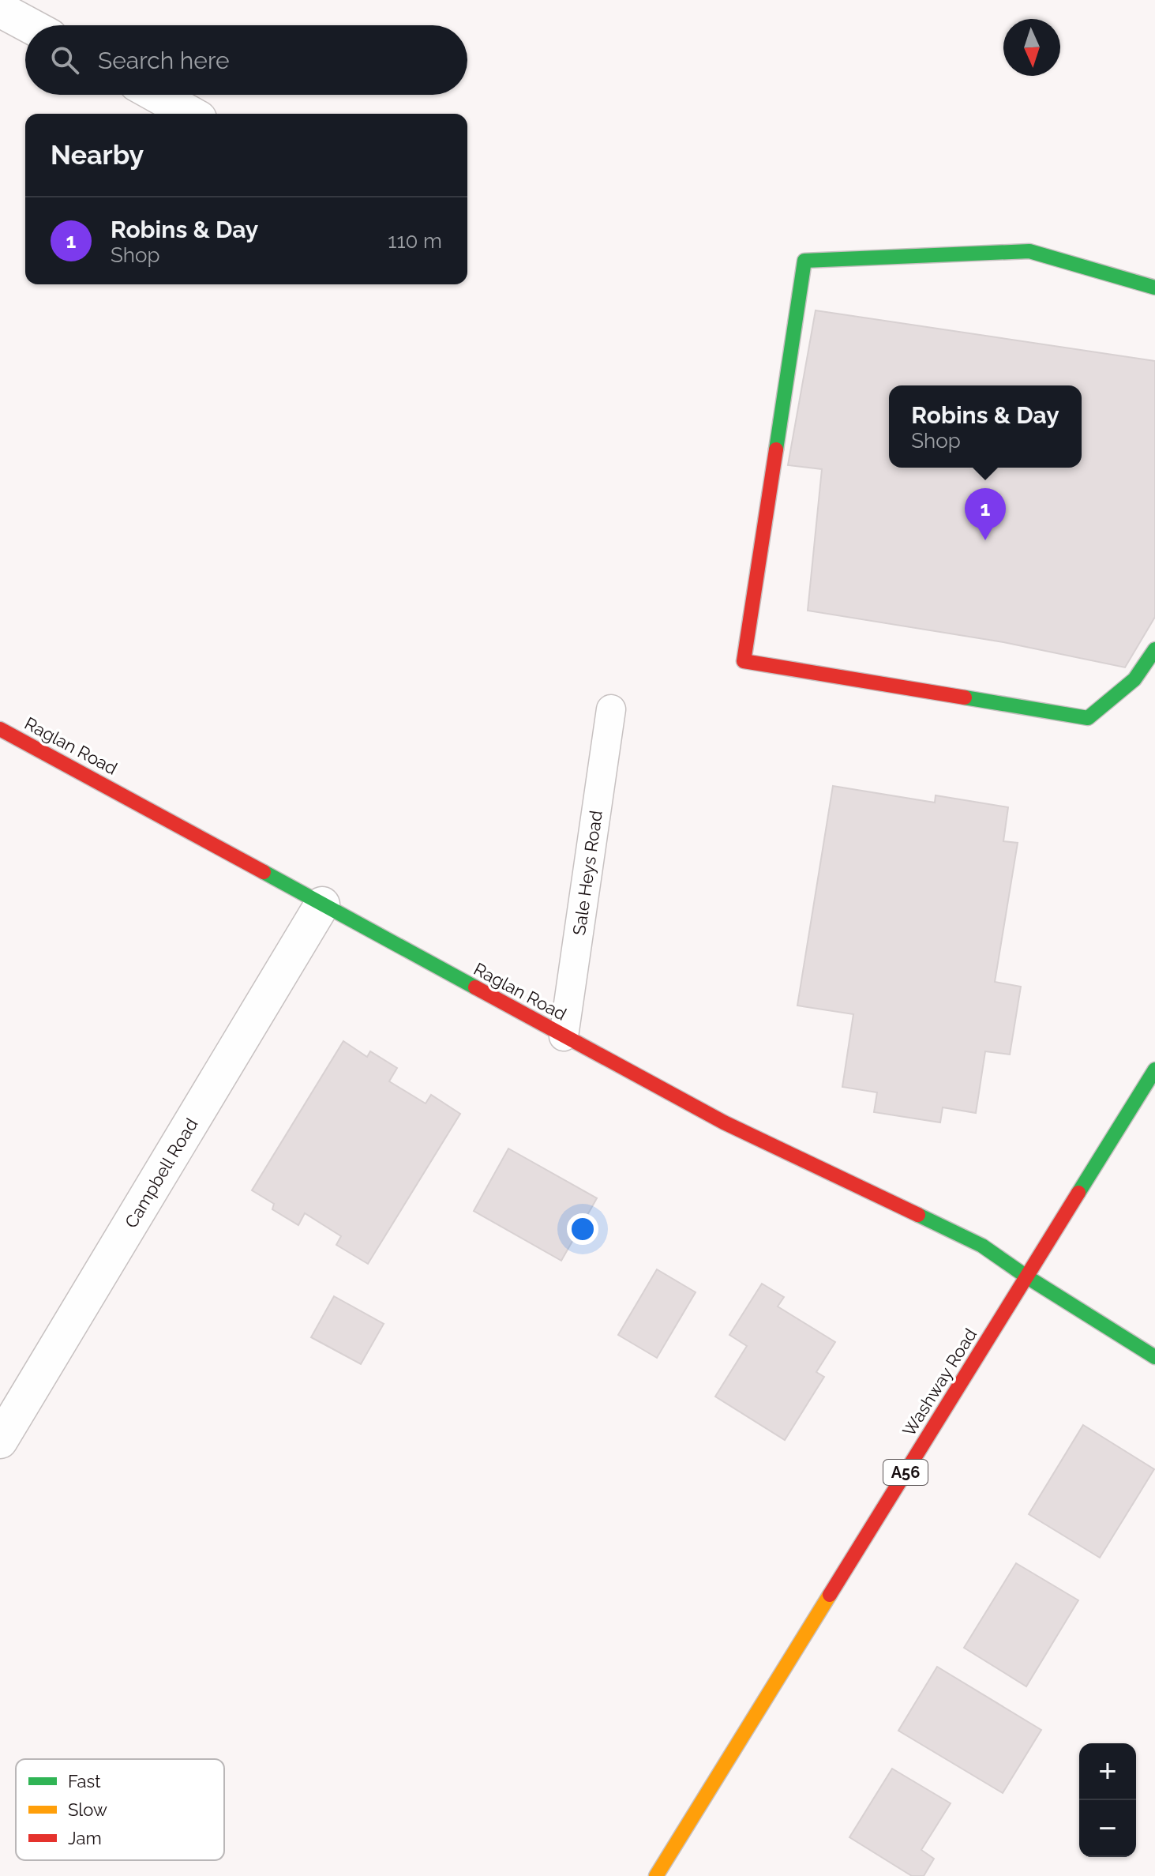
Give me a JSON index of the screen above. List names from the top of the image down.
{
  "streets": {
    "main road": ["Raglan Road", "Washway Road", "A56"],
    "street": ["Campbell Road"],
    "lane": ["Sale Heys Road"]
  },
  "crossings": [
    ["Raglan Road", "Sale Heys Road"],
    ["Raglan Road", "Campbell Road"],
    ["Raglan Road", "Washway Road"]
  ],
  "legend": ["Fast", "Slow", "Jam"],
  "north": "bottom",
  "page": {
    "search": "Search here",
    "heading": "Nearby",
    "list": [
      {
        "mark": "1",
        "name": "Robins & Day",
        "note": "Shop",
        "value": "110 m"
      }
    ],
    "popup": ["Robins & Day", "Shop"],
    "pins": "1",
    "map_buttons": ["+", "−"]
  }
}
